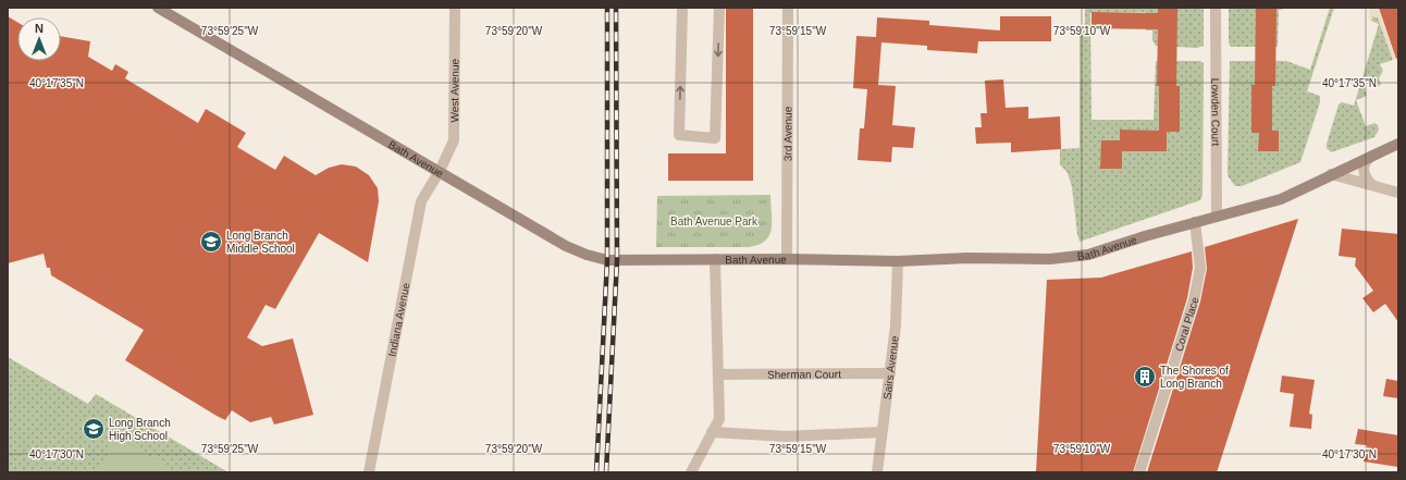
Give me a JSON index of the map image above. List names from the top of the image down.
{
  "streets": {
    "street": [
      "West Avenue",
      "Lowden Court",
      "3rd Avenue",
      "Bath Avenue",
      "Indiana Avenue",
      "Coral Place",
      "Sairs Avenue",
      "Sherman Court"
    ]
  },
  "crossings": [
    ["West Avenue", "Bath Avenue"],
    ["West Avenue", "Indiana Avenue"],
    ["Lowden Court", "Bath Avenue"],
    ["3rd Avenue", "Bath Avenue"],
    ["Bath Avenue", "Indiana Avenue"],
    ["Bath Avenue", "Coral Place"],
    ["Bath Avenue", "Sairs Avenue"],
    ["Sairs Avenue", "Sherman Court"]
  ],
  "parks": ["Bath Avenue Park"],
  "places": {
    "school or university": ["Long Branch Middle School", "Long Branch High School"],
    "building": ["The Shores of Long Branch"]
  },
  "north": "top",
  "coordinates": [
    "73°59'25\"W",
    "73°59'20\"W",
    "73°59'15\"W",
    "73°59'10\"W",
    "40°17'35\"N",
    "40°17'30\"N"
  ]
}
